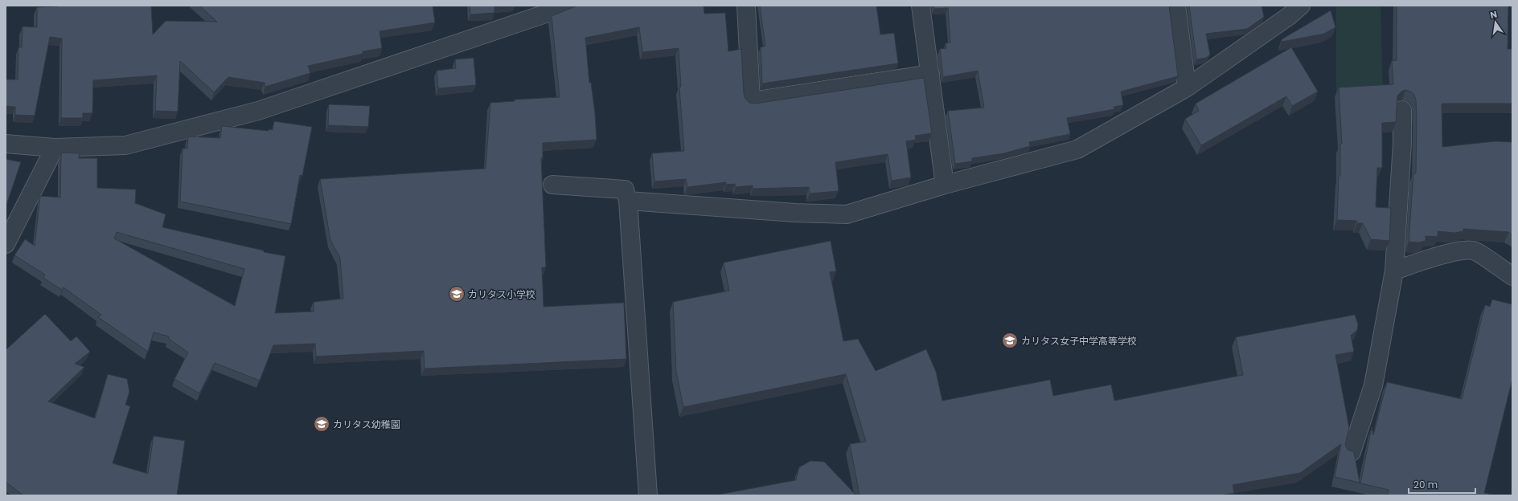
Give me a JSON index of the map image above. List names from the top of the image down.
{
  "places": {
    "school or university": ["カリタス小学校", "カリタス女子中学高等学校", "カリタス幼稚園"]
  },
  "scale_bar": "20 m",
  "north": "top"
}
